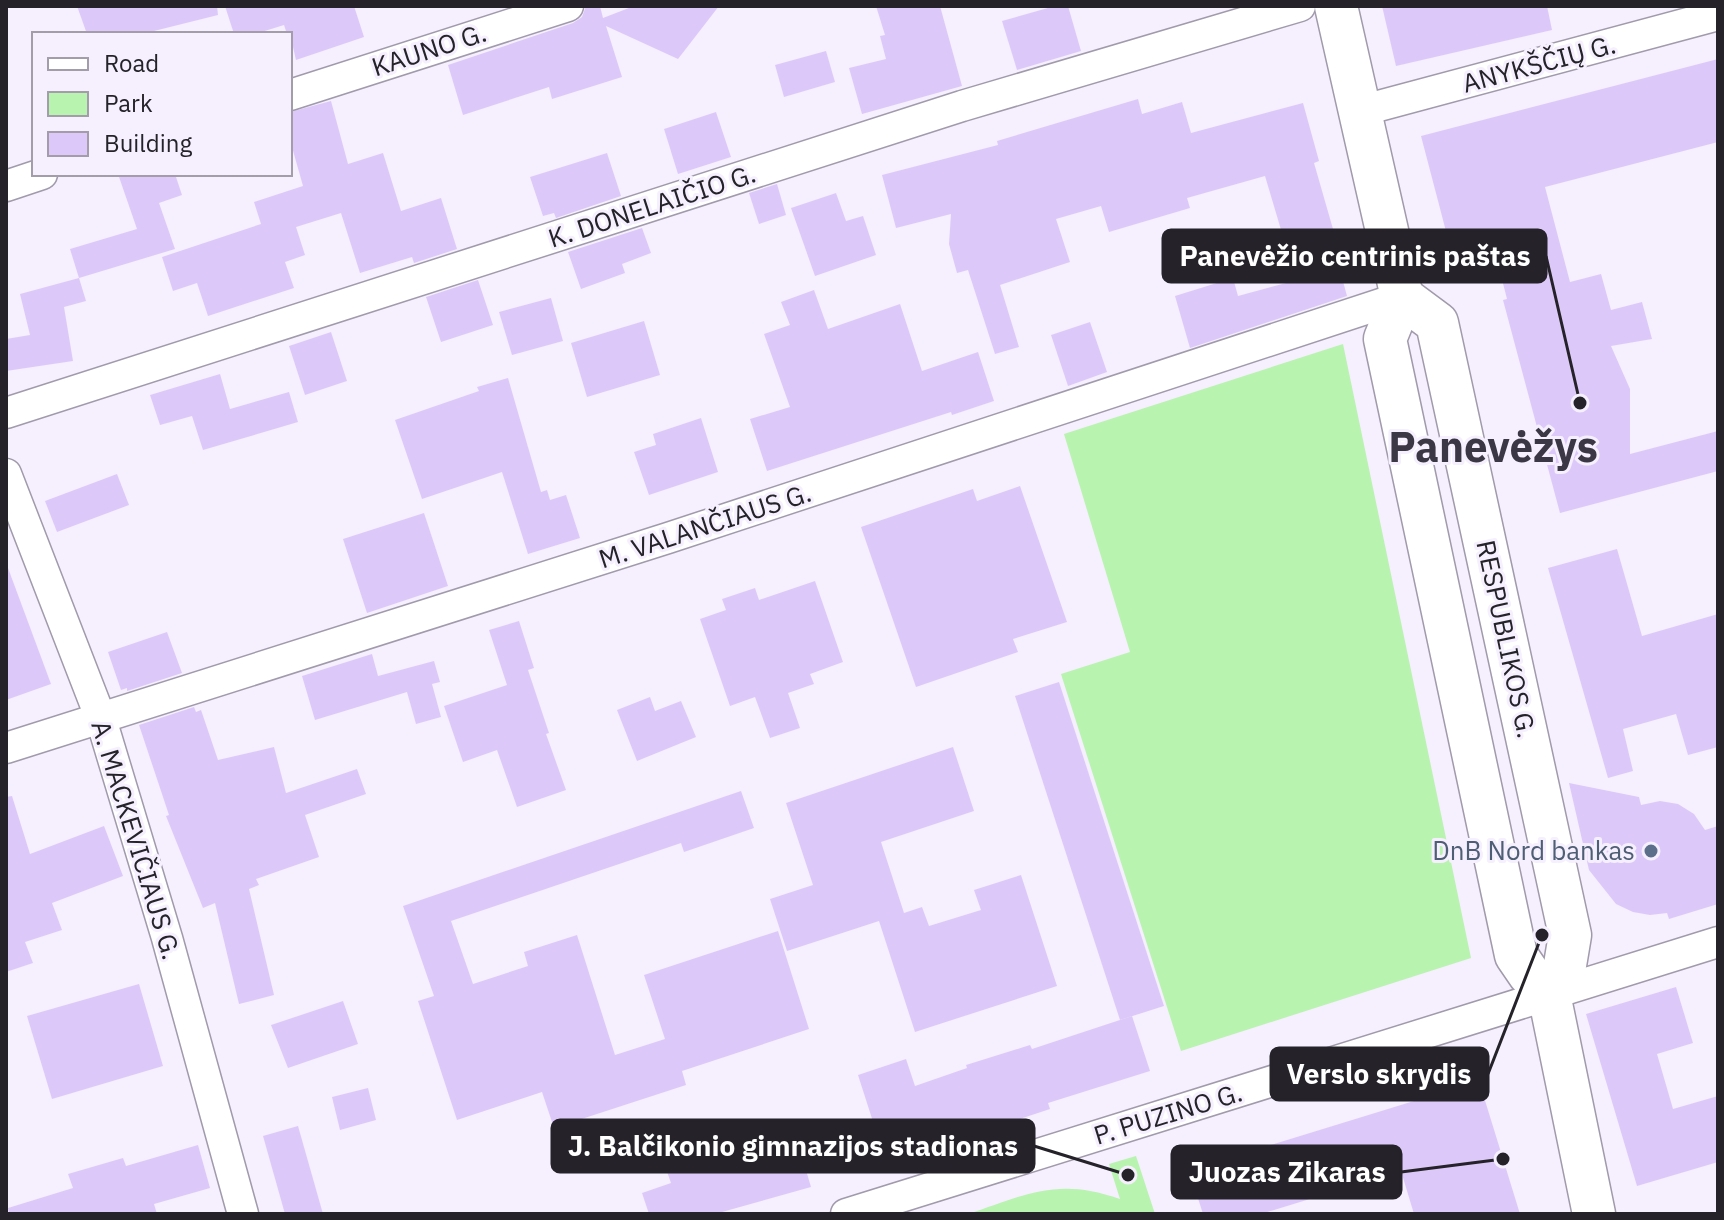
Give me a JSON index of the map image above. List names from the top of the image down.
{
  "streets": {
    "main road": ["RESPUBLIKOS G."],
    "street": [
      "KAUNO G.",
      "ANYKŠČIŲ G.",
      "K. DONELAIČIO G.",
      "M. VALANČIAUS G.",
      "A. MACKEVIČIAUS G.",
      "P. PUZINO G."
    ]
  },
  "crossings": [
    ["M. VALANČIAUS G.", "RESPUBLIKOS G."],
    ["M. VALANČIAUS G.", "A. MACKEVIČIAUS G."],
    ["RESPUBLIKOS G.", "P. PUZINO G."]
  ],
  "districts": ["Panevėžys"],
  "places": [
    "Panevėžio centrinis paštas",
    "DnB Nord bankas",
    "Verslo skrydis",
    "Juozas Zikaras",
    "J. Balčikonio gimnazijos stadionas"
  ],
  "legend": ["Road", "Park", "Building"]
}
